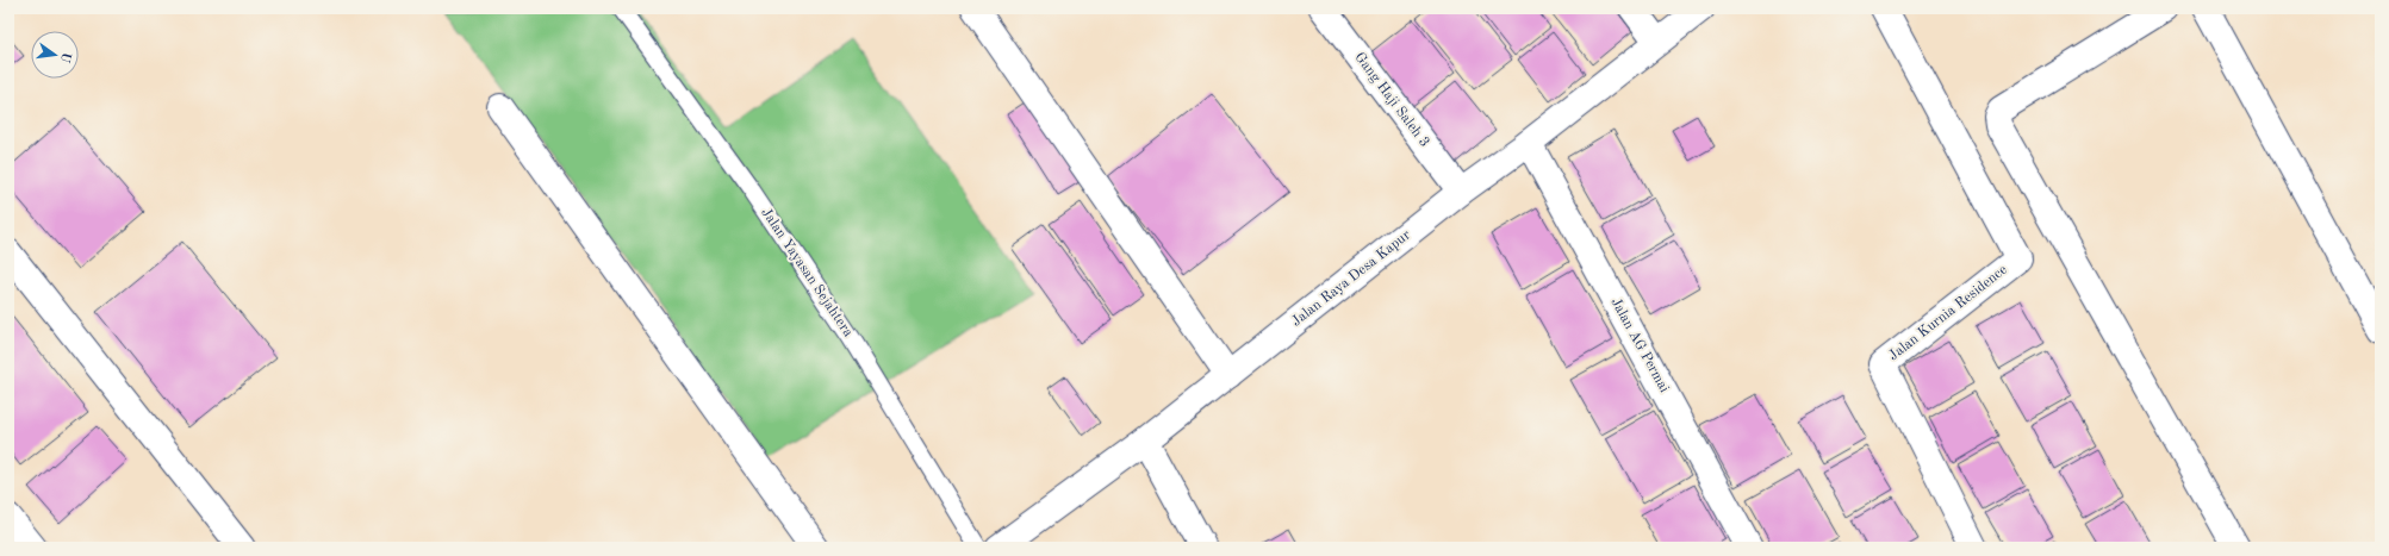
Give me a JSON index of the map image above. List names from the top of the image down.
{
  "streets": {
    "street": [
      "Gang Haji Saleh 3",
      "Jalan Raya Desa Kapur",
      "Jalan Kurnia Residence",
      "Jalan AG Permai"
    ],
    "lane": ["Jalan Yayasan Sejahtera"]
  },
  "crossings": [
    ["Gang Haji Saleh 3", "Jalan Raya Desa Kapur"],
    ["Jalan Raya Desa Kapur", "Jalan AG Permai"]
  ],
  "north": "right"
}
